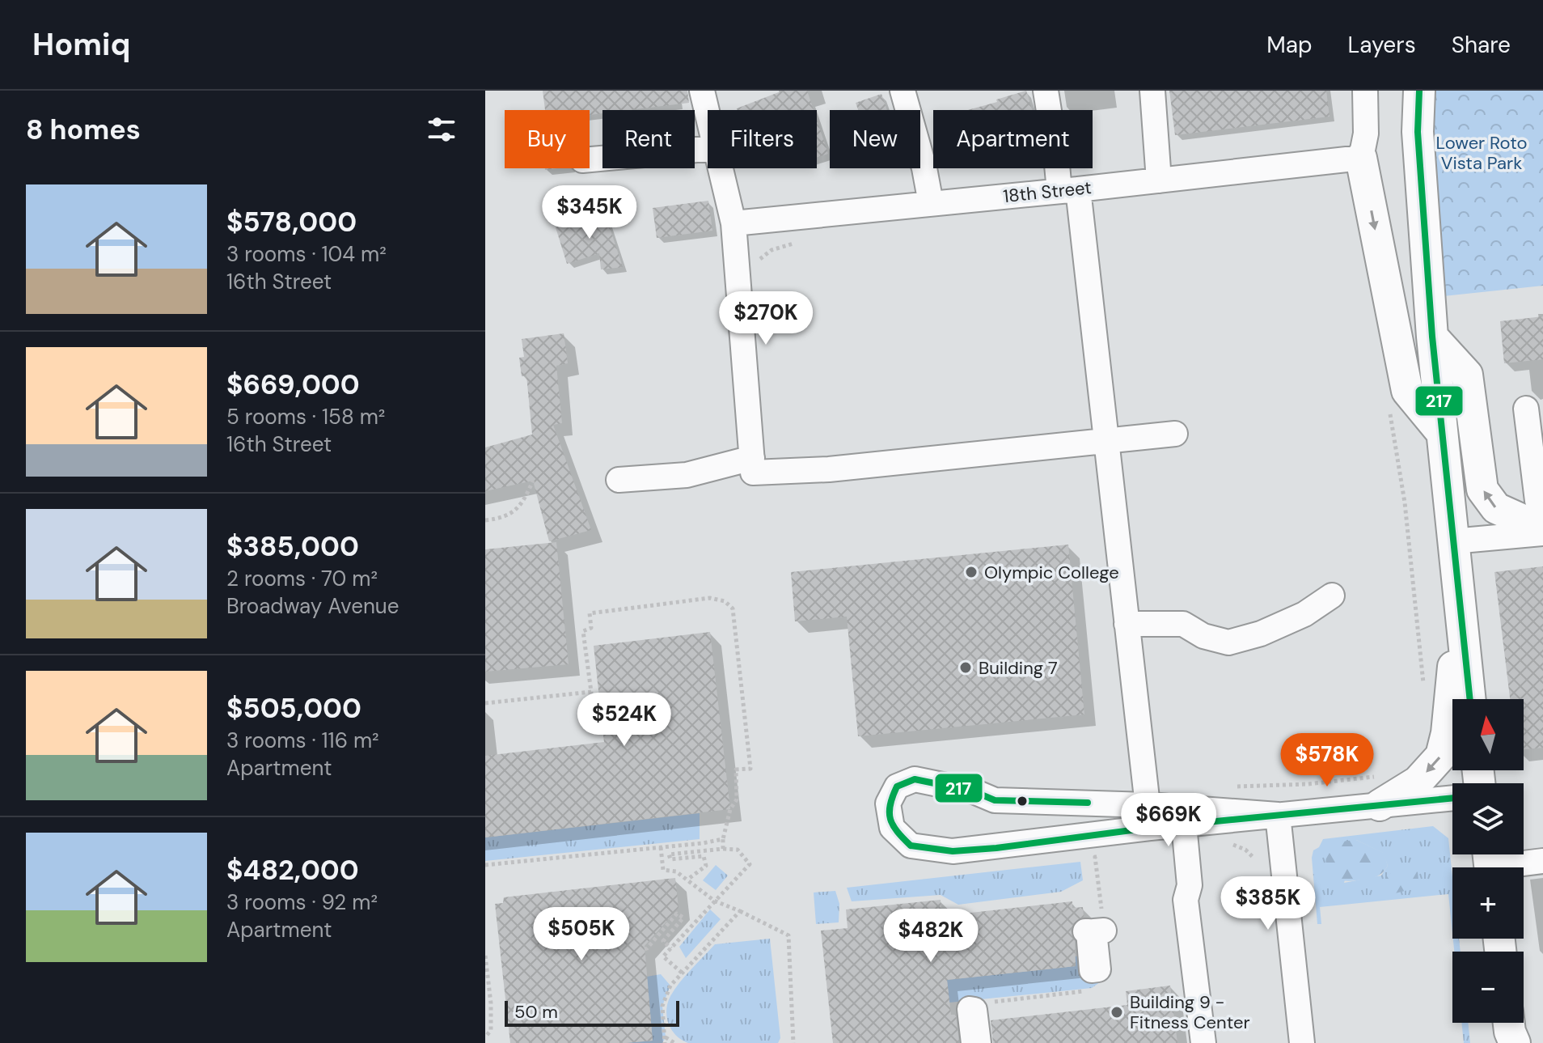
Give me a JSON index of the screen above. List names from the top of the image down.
{
  "streets": {
    "street": ["18th Street"]
  },
  "parks": ["Lower Roto Vista Park"],
  "places": ["Olympic College", "Building 7", "Building 9 - Fitness Center"],
  "lines": ["transit line 217"],
  "scale_bar": "50 m",
  "north": "top",
  "page": {
    "header": "Homiq",
    "nav": ["Map", "Layers", "Share"],
    "heading": "8 homes",
    "chip": [
      "Buy",
      "Rent",
      "Filters",
      "New",
      "Apartment"
    ],
    "list": [
      {
        "name": "$578,000",
        "note": "3 rooms · 104 m² · 16th Street"
      },
      {
        "name": "$669,000",
        "note": "5 rooms · 158 m² · 16th Street"
      },
      {
        "name": "$385,000",
        "note": "2 rooms · 70 m² · Broadway Avenue"
      },
      {
        "name": "$505,000",
        "note": "3 rooms · 116 m² · Apartment"
      },
      {
        "name": "$482,000",
        "note": "3 rooms · 92 m² · Apartment"
      }
    ],
    "price": [
      "$345K",
      "$270K",
      "$524K",
      "$578K",
      "$669K",
      "$385K",
      "$505K",
      "$482K"
    ],
    "map_buttons": ["+", "−"],
    "scale": "50 m"
  }
}
